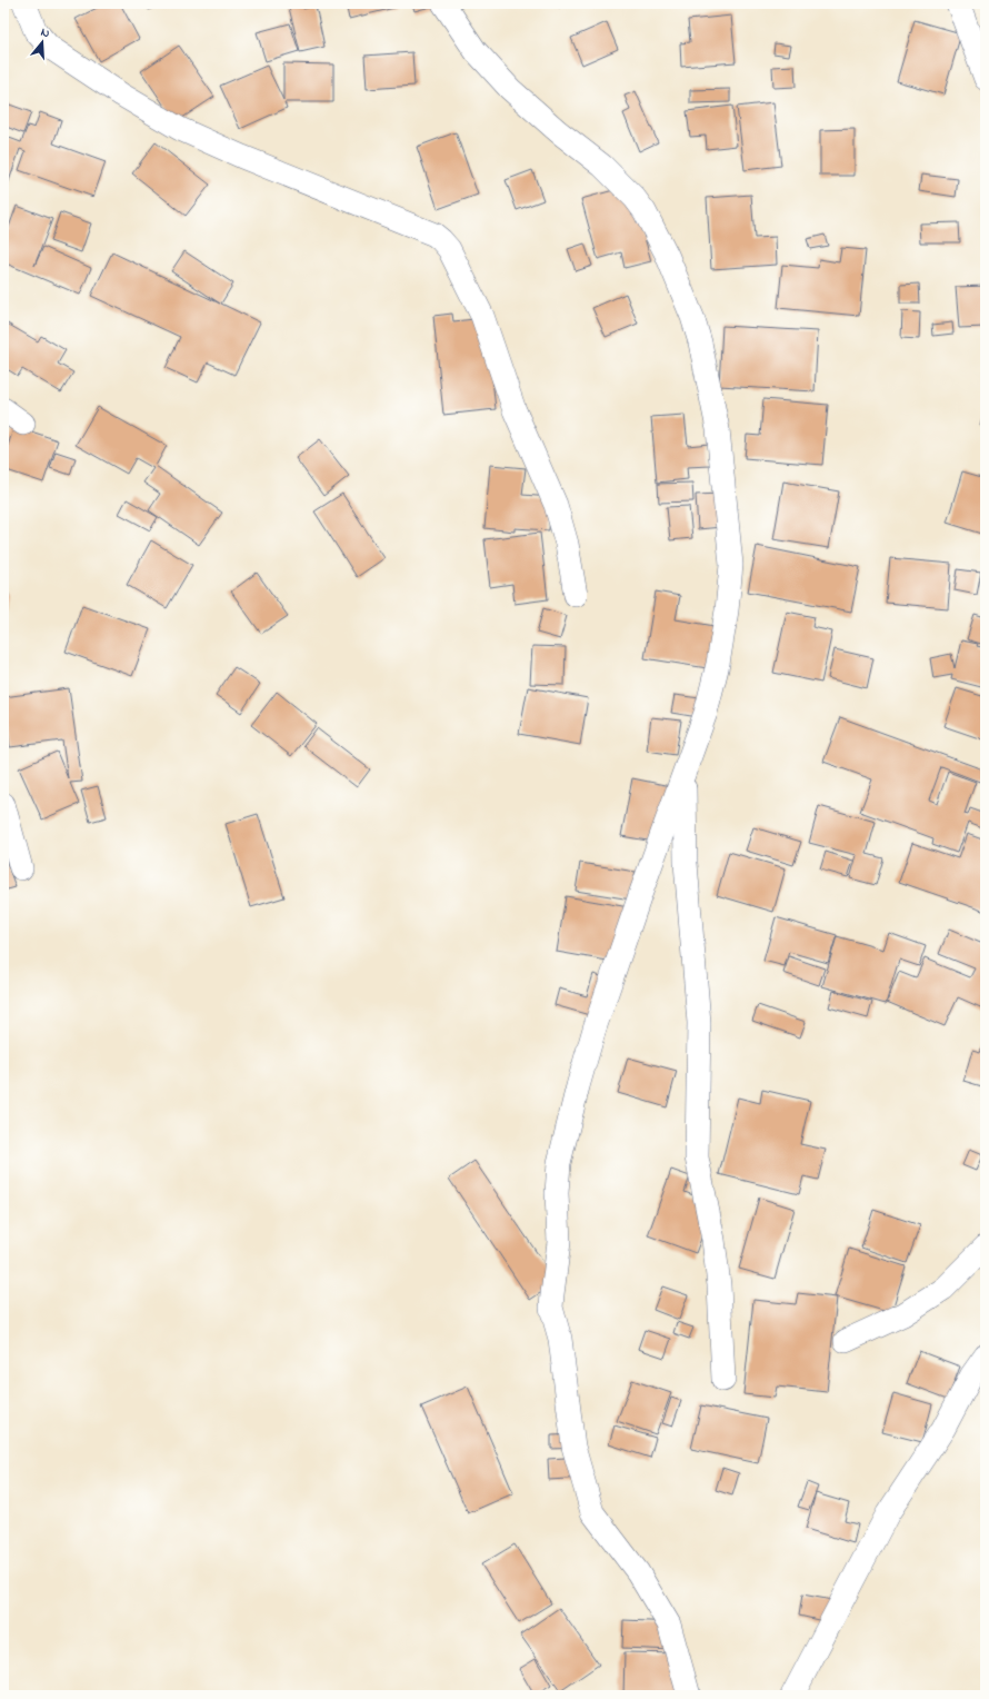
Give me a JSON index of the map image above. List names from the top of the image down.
{
  "north": "top"
}
